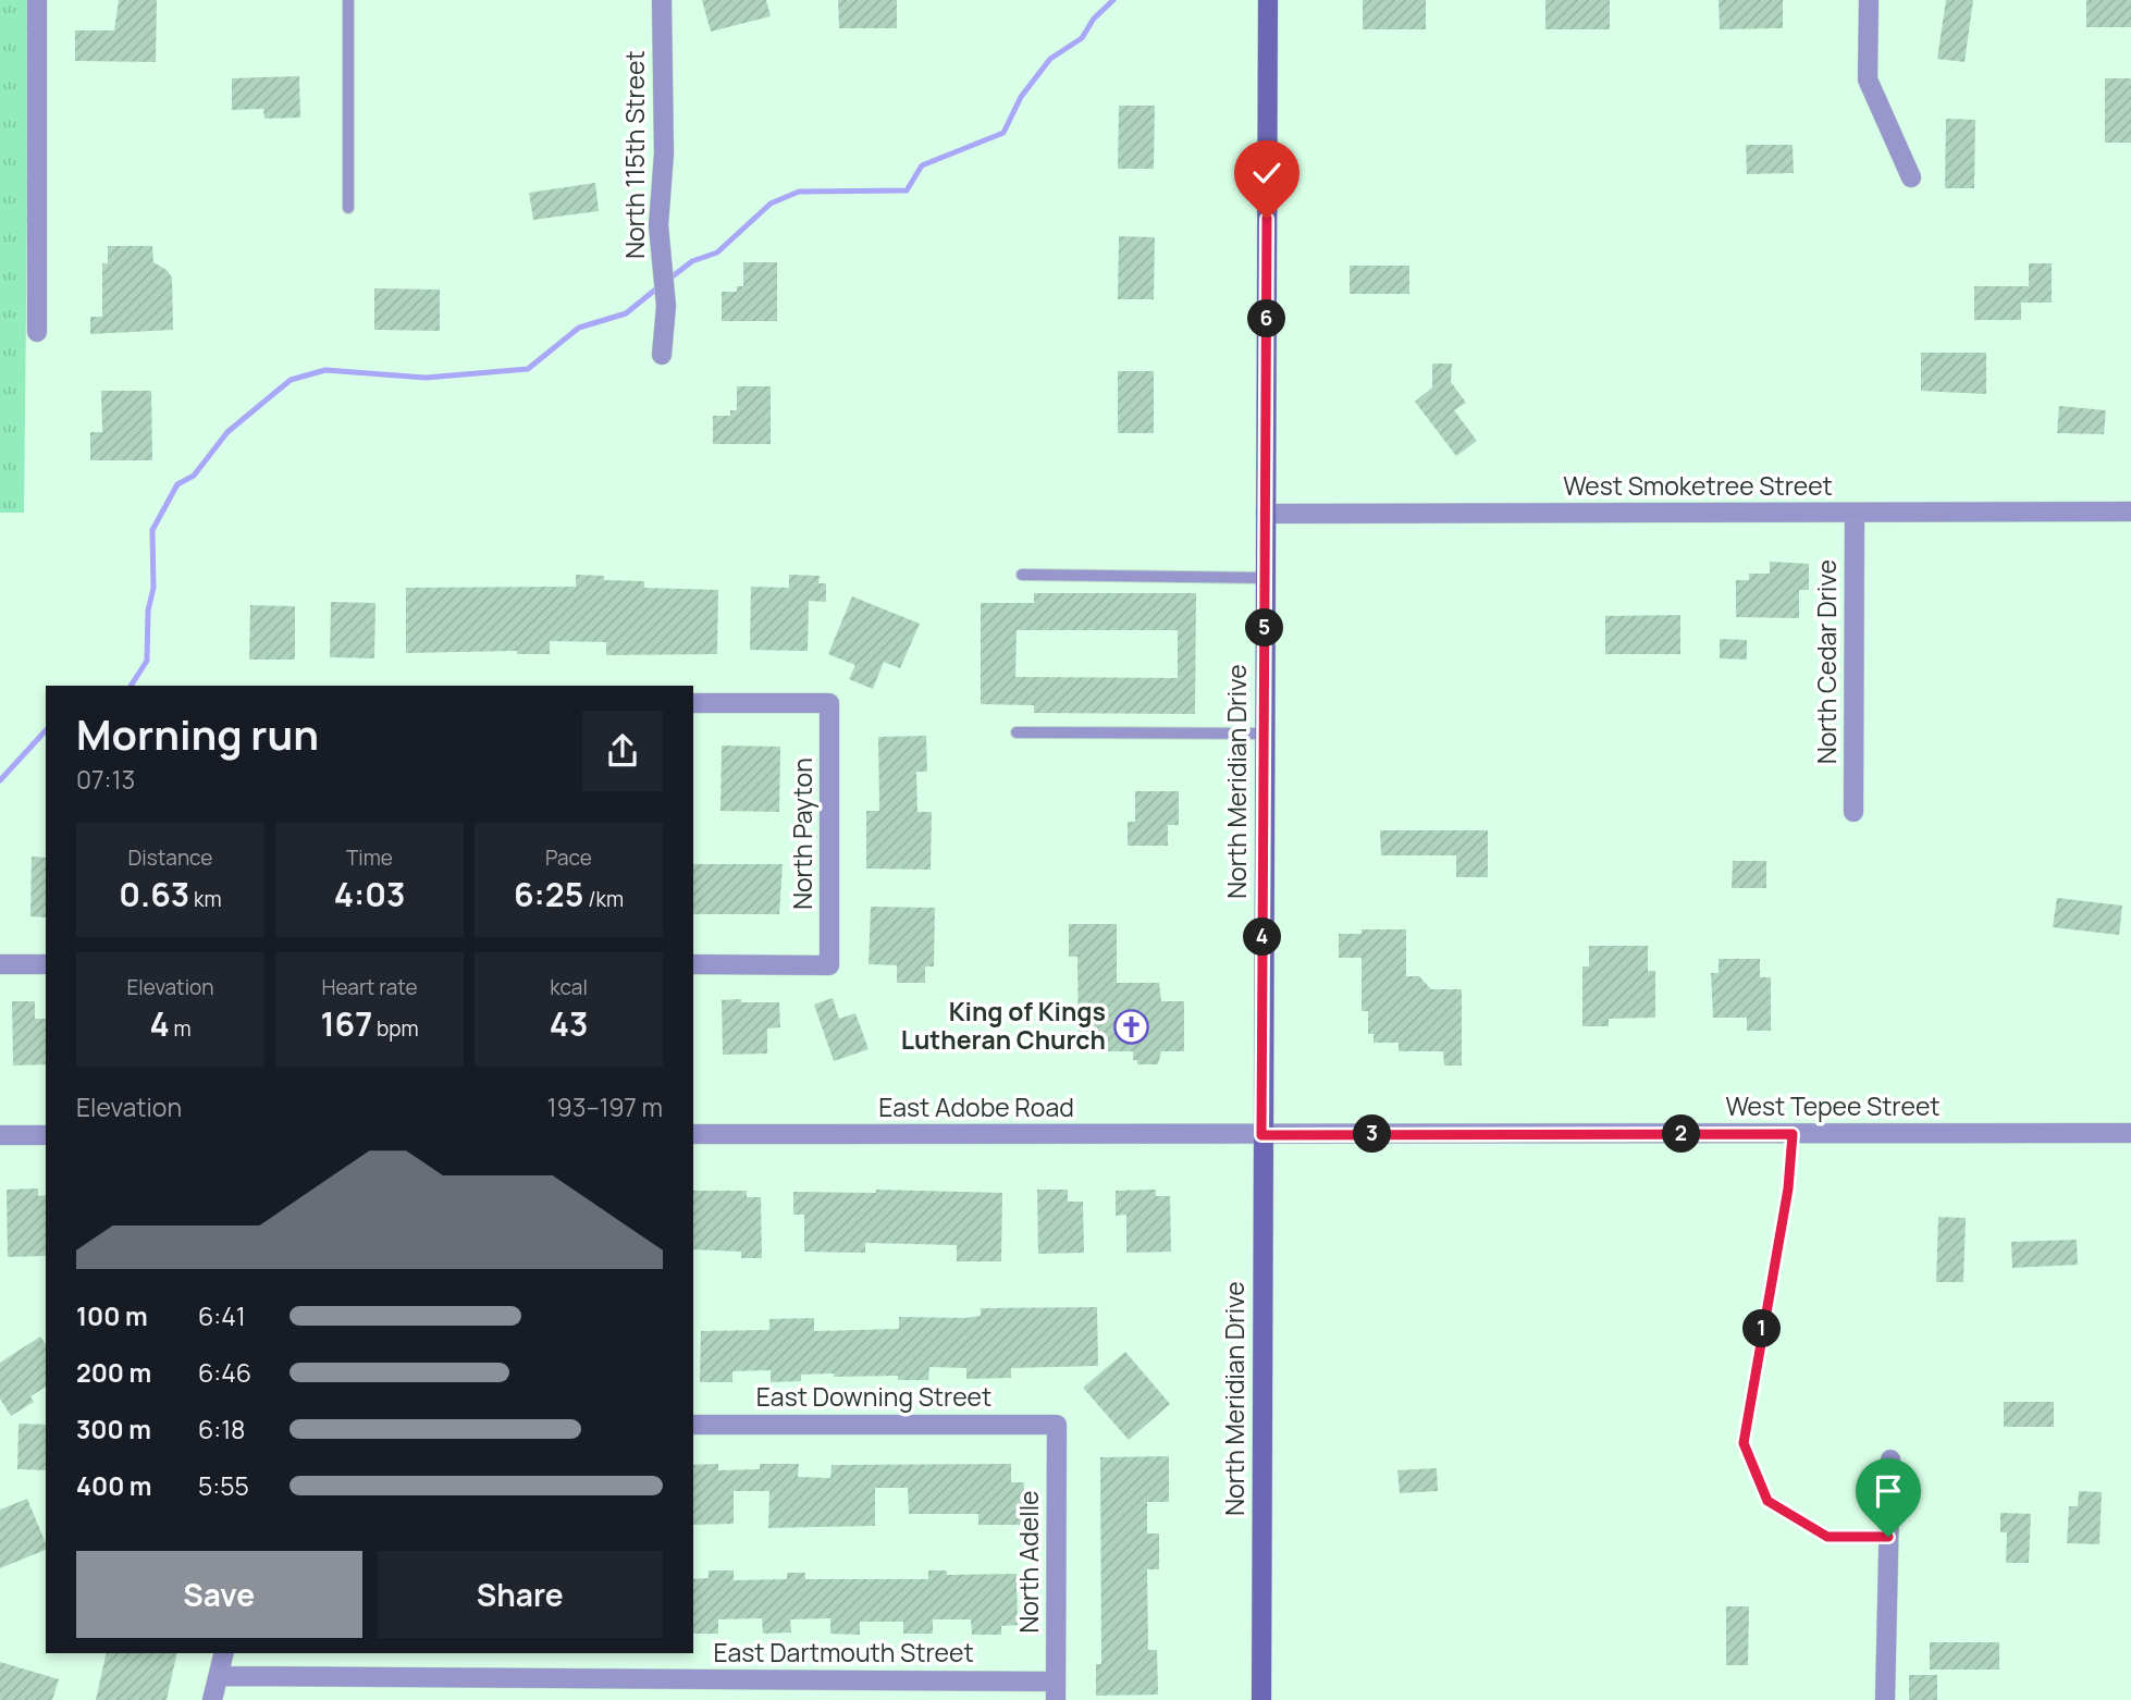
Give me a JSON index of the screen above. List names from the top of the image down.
{
  "streets": {
    "street": [
      "North 115th Street",
      "West Smoketree Street",
      "North Cedar Drive",
      "North Meridian Drive",
      "North Payton",
      "West Tepee Street",
      "East Adobe Road",
      "East Downing Street",
      "North Adelle",
      "East Dartmouth Street"
    ]
  },
  "crossings": [
    ["West Smoketree Street", "North Cedar Drive"],
    ["West Smoketree Street", "North Meridian Drive"],
    ["North Meridian Drive", "West Tepee Street"],
    ["North Meridian Drive", "East Adobe Road"],
    ["West Tepee Street", "East Adobe Road"],
    ["East Downing Street", "North Adelle"],
    ["North Adelle", "East Dartmouth Street"]
  ],
  "places": {
    "church": ["King of Kings Lutheran Church"]
  },
  "page": {
    "pins": [
      "6",
      "5",
      "4",
      "2",
      "3",
      "1"
    ],
    "heading": ["Morning run", "07:13"],
    "stats": [
      ["Distance", "0.63 km"],
      ["Time", "4:03"],
      ["Pace", "6:25 /km"],
      ["Elevation", "4 m"],
      ["Heart rate", "167 bpm"],
      ["kcal", "43"]
    ],
    "chart": ["Elevation", "193–197 m"],
    "list": [
      {
        "name": "100 m",
        "note": "6:41"
      },
      {
        "name": "200 m",
        "note": "6:46"
      },
      {
        "name": "300 m",
        "note": "6:18"
      },
      {
        "name": "400 m",
        "note": "5:55"
      }
    ],
    "buttons": ["Save", "Share"]
  }
}
